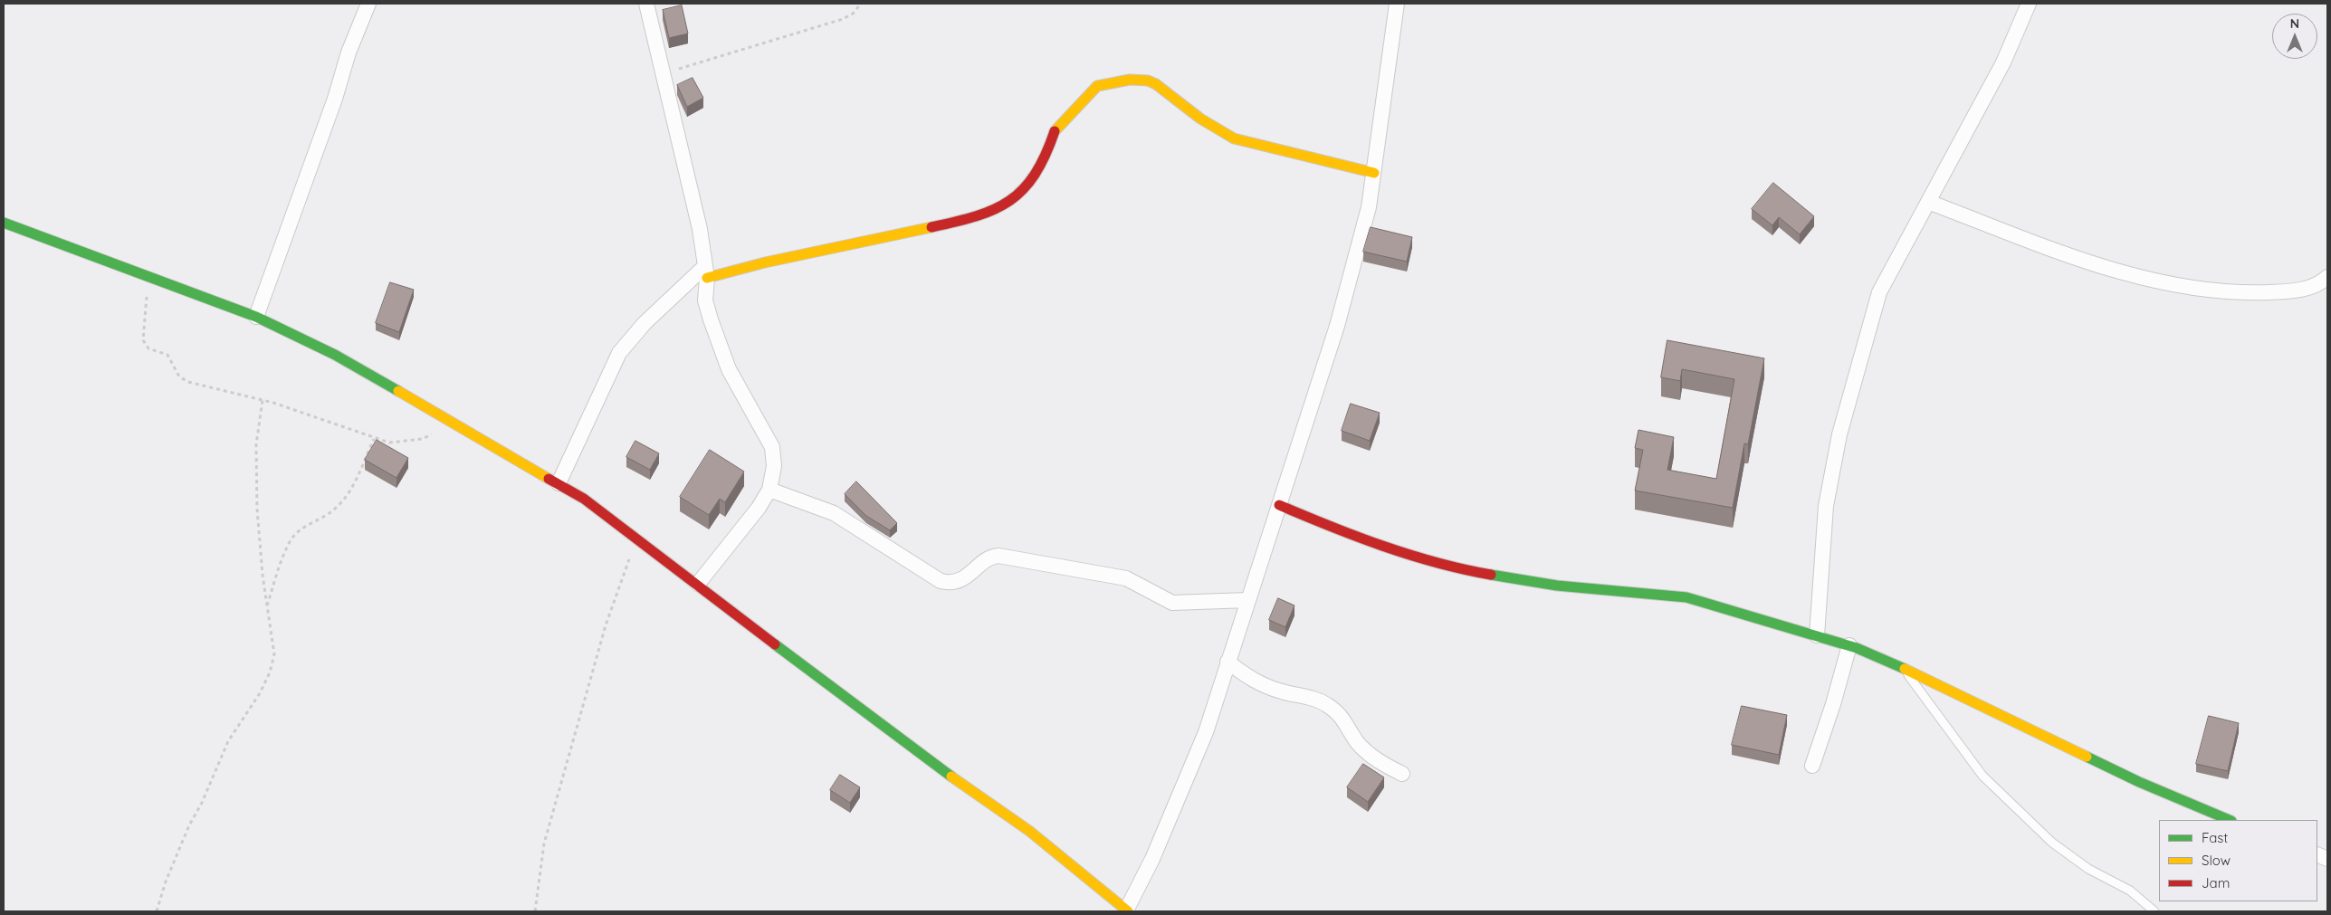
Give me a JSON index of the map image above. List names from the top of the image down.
{
  "legend": ["Fast", "Slow", "Jam"],
  "north": "top"
}
